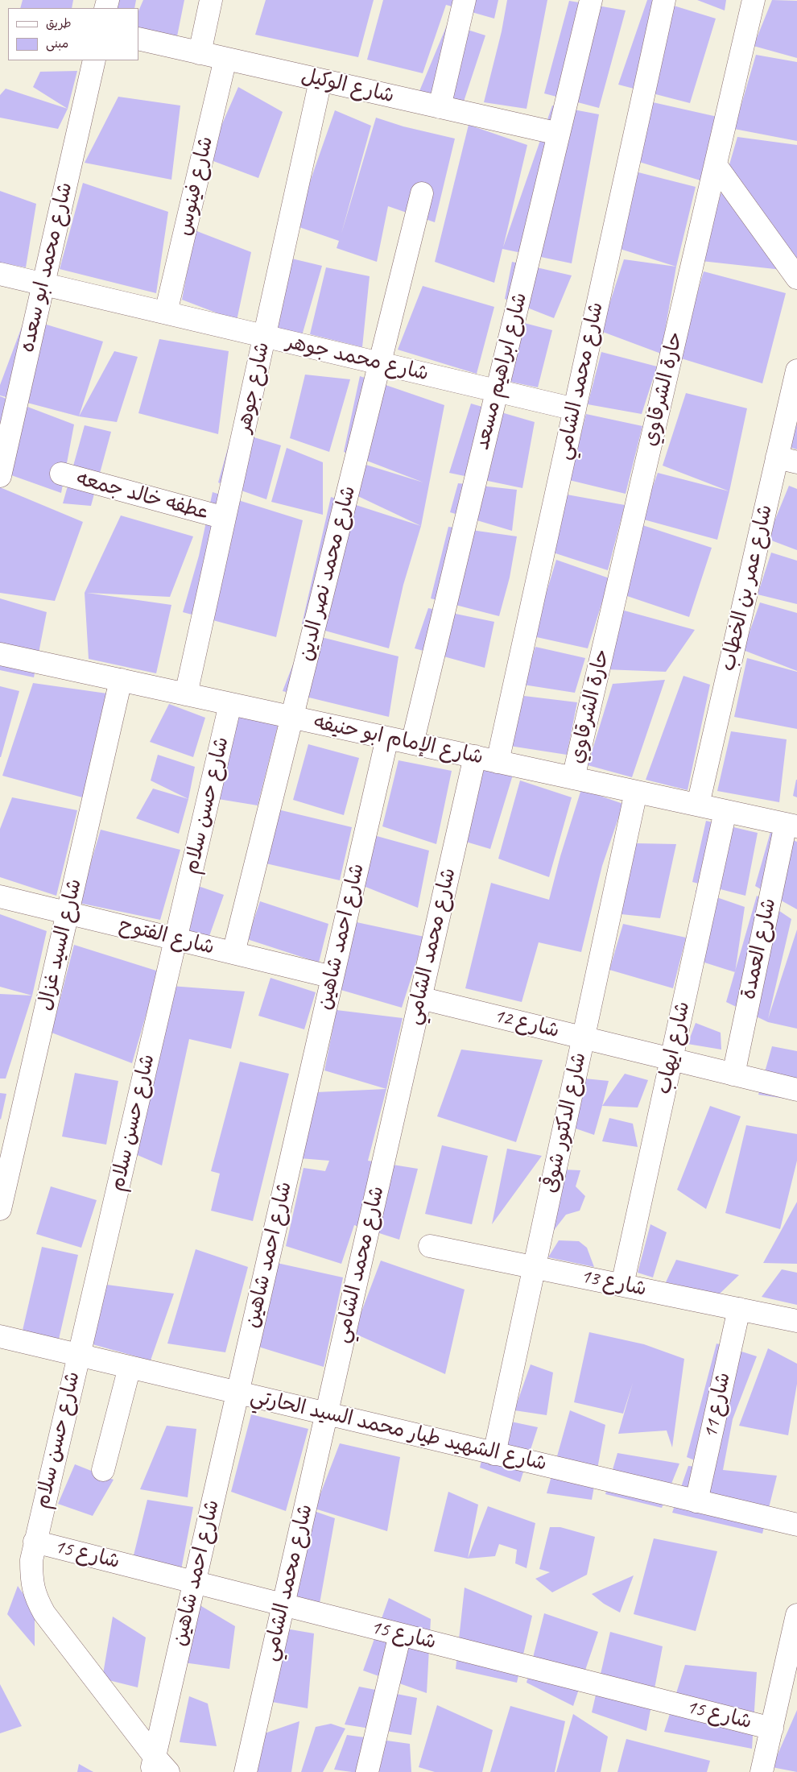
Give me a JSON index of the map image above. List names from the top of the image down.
{
  "streets": {
    "street": [
      "شارع الوكيل",
      "شارع فينوس",
      "شارع محمد ابو سعده",
      "شارع محمد جوهر",
      "شارع ابراهيم مسعد",
      "شارع محمد الشامي",
      "شارع جوهر",
      "حارة الشرقاوي",
      "عطفه خالد جمعه",
      "شارع محمد نصر الدين",
      "شارع عمر بن الخطاب",
      "شارع الإمام ابو حنيفه",
      "شارع حسن سلام",
      "شارع الفتوح",
      "شارع احمد شاهين",
      "شارع السيد غزال",
      "شارع العمدة",
      "شارع 12",
      "شارع ايهاب",
      "شارع الدكتور شوقى",
      "شارع 13",
      "شارع 11",
      "شارع الشهيد طيار محمد السيد الحارتي",
      "شارع 15"
    ]
  },
  "crossings": [
    ["شارع الوكيل", "شارع فينوس"],
    ["شارع الوكيل", "شارع ابراهيم مسعد"],
    ["شارع الوكيل", "شارع جوهر"],
    ["شارع فينوس", "شارع محمد جوهر"],
    ["شارع محمد ابو سعده", "شارع محمد جوهر"],
    ["شارع محمد جوهر", "شارع ابراهيم مسعد"],
    ["شارع محمد جوهر", "شارع محمد الشامي"],
    ["شارع محمد جوهر", "شارع جوهر"],
    ["شارع محمد جوهر", "شارع محمد نصر الدين"],
    ["شارع ابراهيم مسعد", "شارع الإمام ابو حنيفه"],
    ["شارع محمد الشامي", "شارع الإمام ابو حنيفه"],
    ["شارع محمد الشامي", "شارع 12"],
    ["شارع محمد الشامي", "شارع الشهيد طيار محمد السيد الحارتي"],
    ["شارع محمد الشامي", "شارع 15"],
    ["شارع جوهر", "عطفه خالد جمعه"],
    ["شارع جوهر", "شارع الإمام ابو حنيفه"],
    ["حارة الشرقاوي", "شارع الإمام ابو حنيفه"],
    ["شارع محمد نصر الدين", "شارع الإمام ابو حنيفه"],
    ["شارع محمد نصر الدين", "شارع الفتوح"],
    ["شارع عمر بن الخطاب", "شارع الإمام ابو حنيفه"],
    ["شارع الإمام ابو حنيفه", "شارع حسن سلام"],
    ["شارع الإمام ابو حنيفه", "شارع احمد شاهين"],
    ["شارع الإمام ابو حنيفه", "شارع السيد غزال"],
    ["شارع الإمام ابو حنيفه", "شارع العمدة"],
    ["شارع الإمام ابو حنيفه", "شارع ايهاب"],
    ["شارع الإمام ابو حنيفه", "شارع الدكتور شوقى"],
    ["شارع حسن سلام", "شارع الفتوح"],
    ["شارع حسن سلام", "شارع احمد شاهين"],
    ["شارع حسن سلام", "شارع الشهيد طيار محمد السيد الحارتي"],
    ["شارع حسن سلام", "شارع 15"],
    ["شارع الفتوح", "شارع احمد شاهين"],
    ["شارع الفتوح", "شارع السيد غزال"],
    ["شارع احمد شاهين", "شارع الشهيد طيار محمد السيد الحارتي"],
    ["شارع احمد شاهين", "شارع 15"],
    ["شارع العمدة", "شارع 12"],
    ["شارع 12", "شارع ايهاب"],
    ["شارع 12", "شارع الدكتور شوقى"],
    ["شارع ايهاب", "شارع 13"],
    ["شارع الدكتور شوقى", "شارع 13"],
    ["شارع الدكتور شوقى", "شارع الشهيد طيار محمد السيد الحارتي"],
    ["شارع 13", "شارع 11"],
    ["شارع 11", "شارع الشهيد طيار محمد السيد الحارتي"]
  ],
  "legend": ["طريق", "مبنى"]
}
